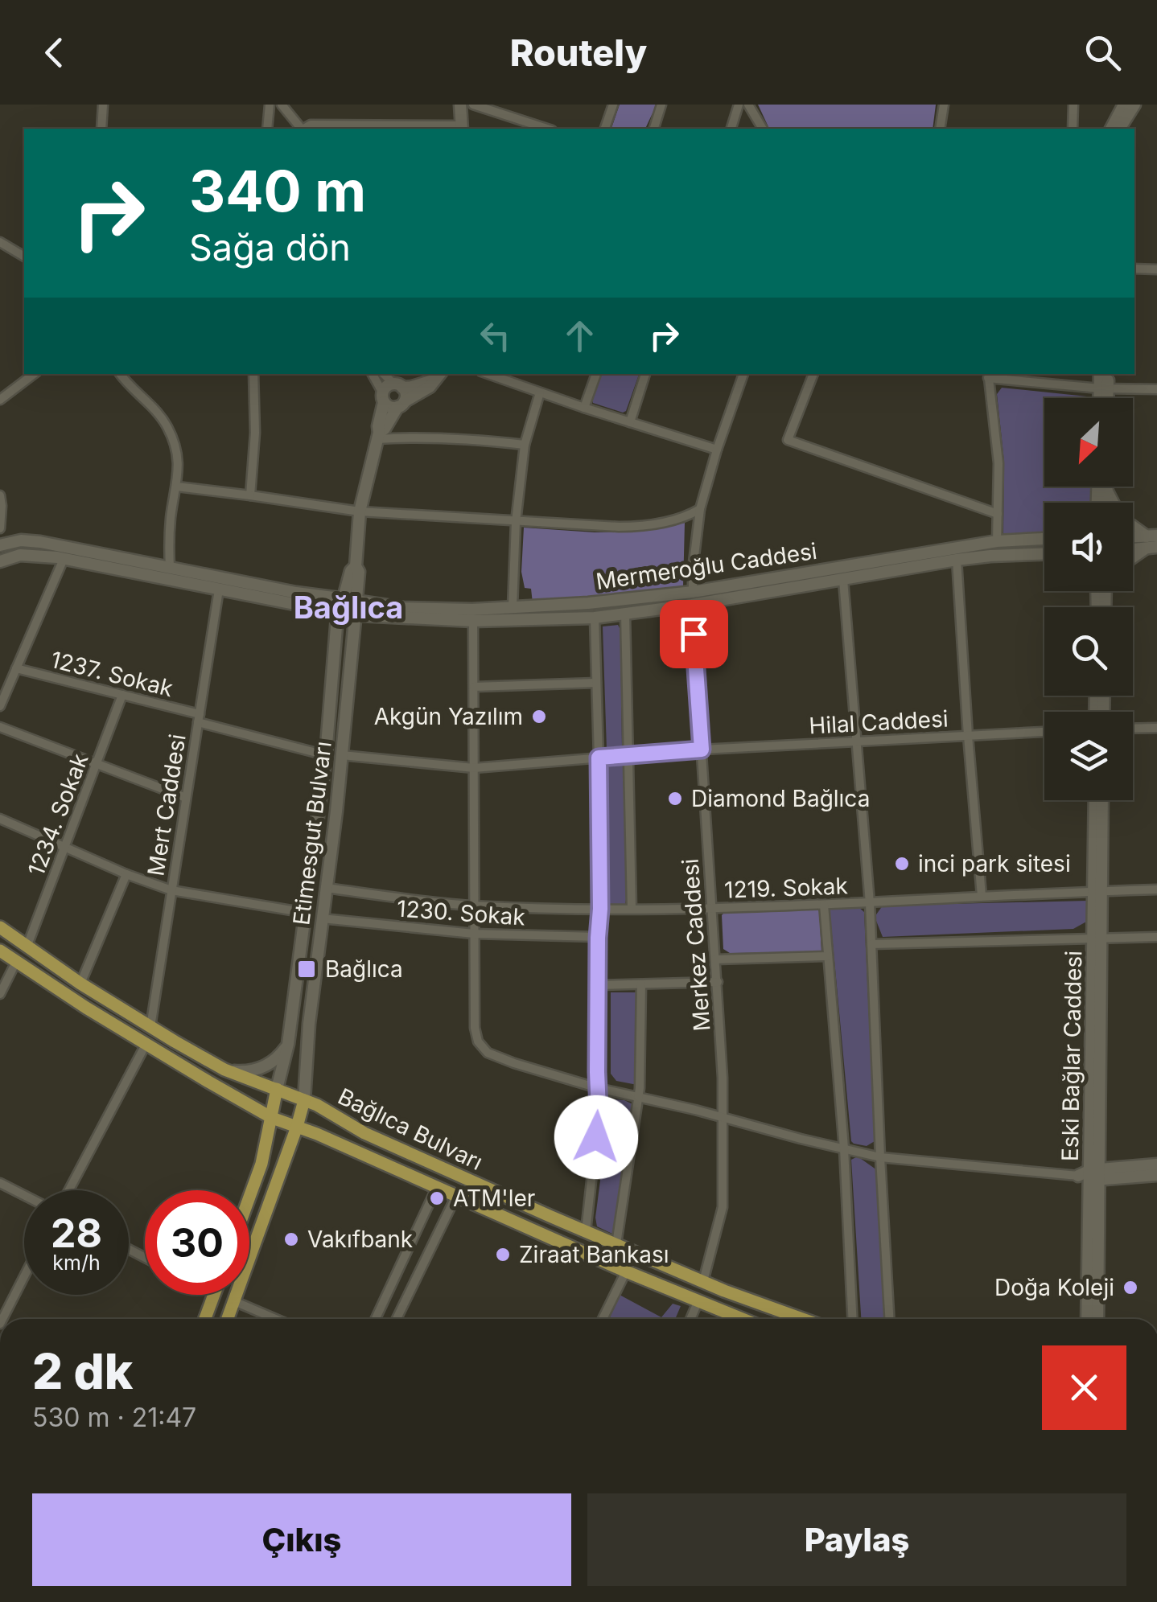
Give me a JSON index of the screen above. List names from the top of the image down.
{
  "streets": {
    "main road": [
      "Mermeroğlu Caddesi",
      "Etimesgut Bulvarı",
      "Eski Bağlar Caddesi",
      "Bağlıca Bulvarı"
    ],
    "street": [
      "1237. Sokak",
      "Hilal Caddesi",
      "Mert Caddesi",
      "1234. Sokak",
      "1219. Sokak",
      "1230. Sokak",
      "Merkez Caddesi"
    ]
  },
  "crossings": [
    ["Mermeroğlu Caddesi", "Etimesgut Bulvarı"],
    ["Mermeroğlu Caddesi", "Merkez Caddesi"],
    ["1237. Sokak", "Mert Caddesi"],
    ["1237. Sokak", "1234. Sokak"],
    ["1237. Sokak", "Etimesgut Bulvarı"],
    ["Hilal Caddesi", "Etimesgut Bulvarı"],
    ["Hilal Caddesi", "Merkez Caddesi"],
    ["Mert Caddesi", "Bağlıca Bulvarı"],
    ["1234. Sokak", "Bağlıca Bulvarı"],
    ["Etimesgut Bulvarı", "1219. Sokak"],
    ["Etimesgut Bulvarı", "1230. Sokak"],
    ["Etimesgut Bulvarı", "Bağlıca Bulvarı"],
    ["1219. Sokak", "Merkez Caddesi"],
    ["1219. Sokak", "Eski Bağlar Caddesi"],
    ["Merkez Caddesi", "Bağlıca Bulvarı"]
  ],
  "districts": ["Bağlıca"],
  "places": {
    "other": [
      "Akgün Yazılım",
      "Diamond Bağlıca",
      "inci park sitesi",
      "ATM'ler",
      "Vakıfbank",
      "Ziraat Bankası",
      "Doğa Koleji"
    ],
    "transit": ["Bağlıca"]
  },
  "north": "bottom left",
  "page": {
    "header": "Routely",
    "turn": ["340 m", "Sağa dön"],
    "speed": "28 km/h",
    "limit": "30",
    "heading": ["2 dk", "530 m · 21:47"],
    "buttons": ["Çıkış", "Paylaş"]
  }
}
